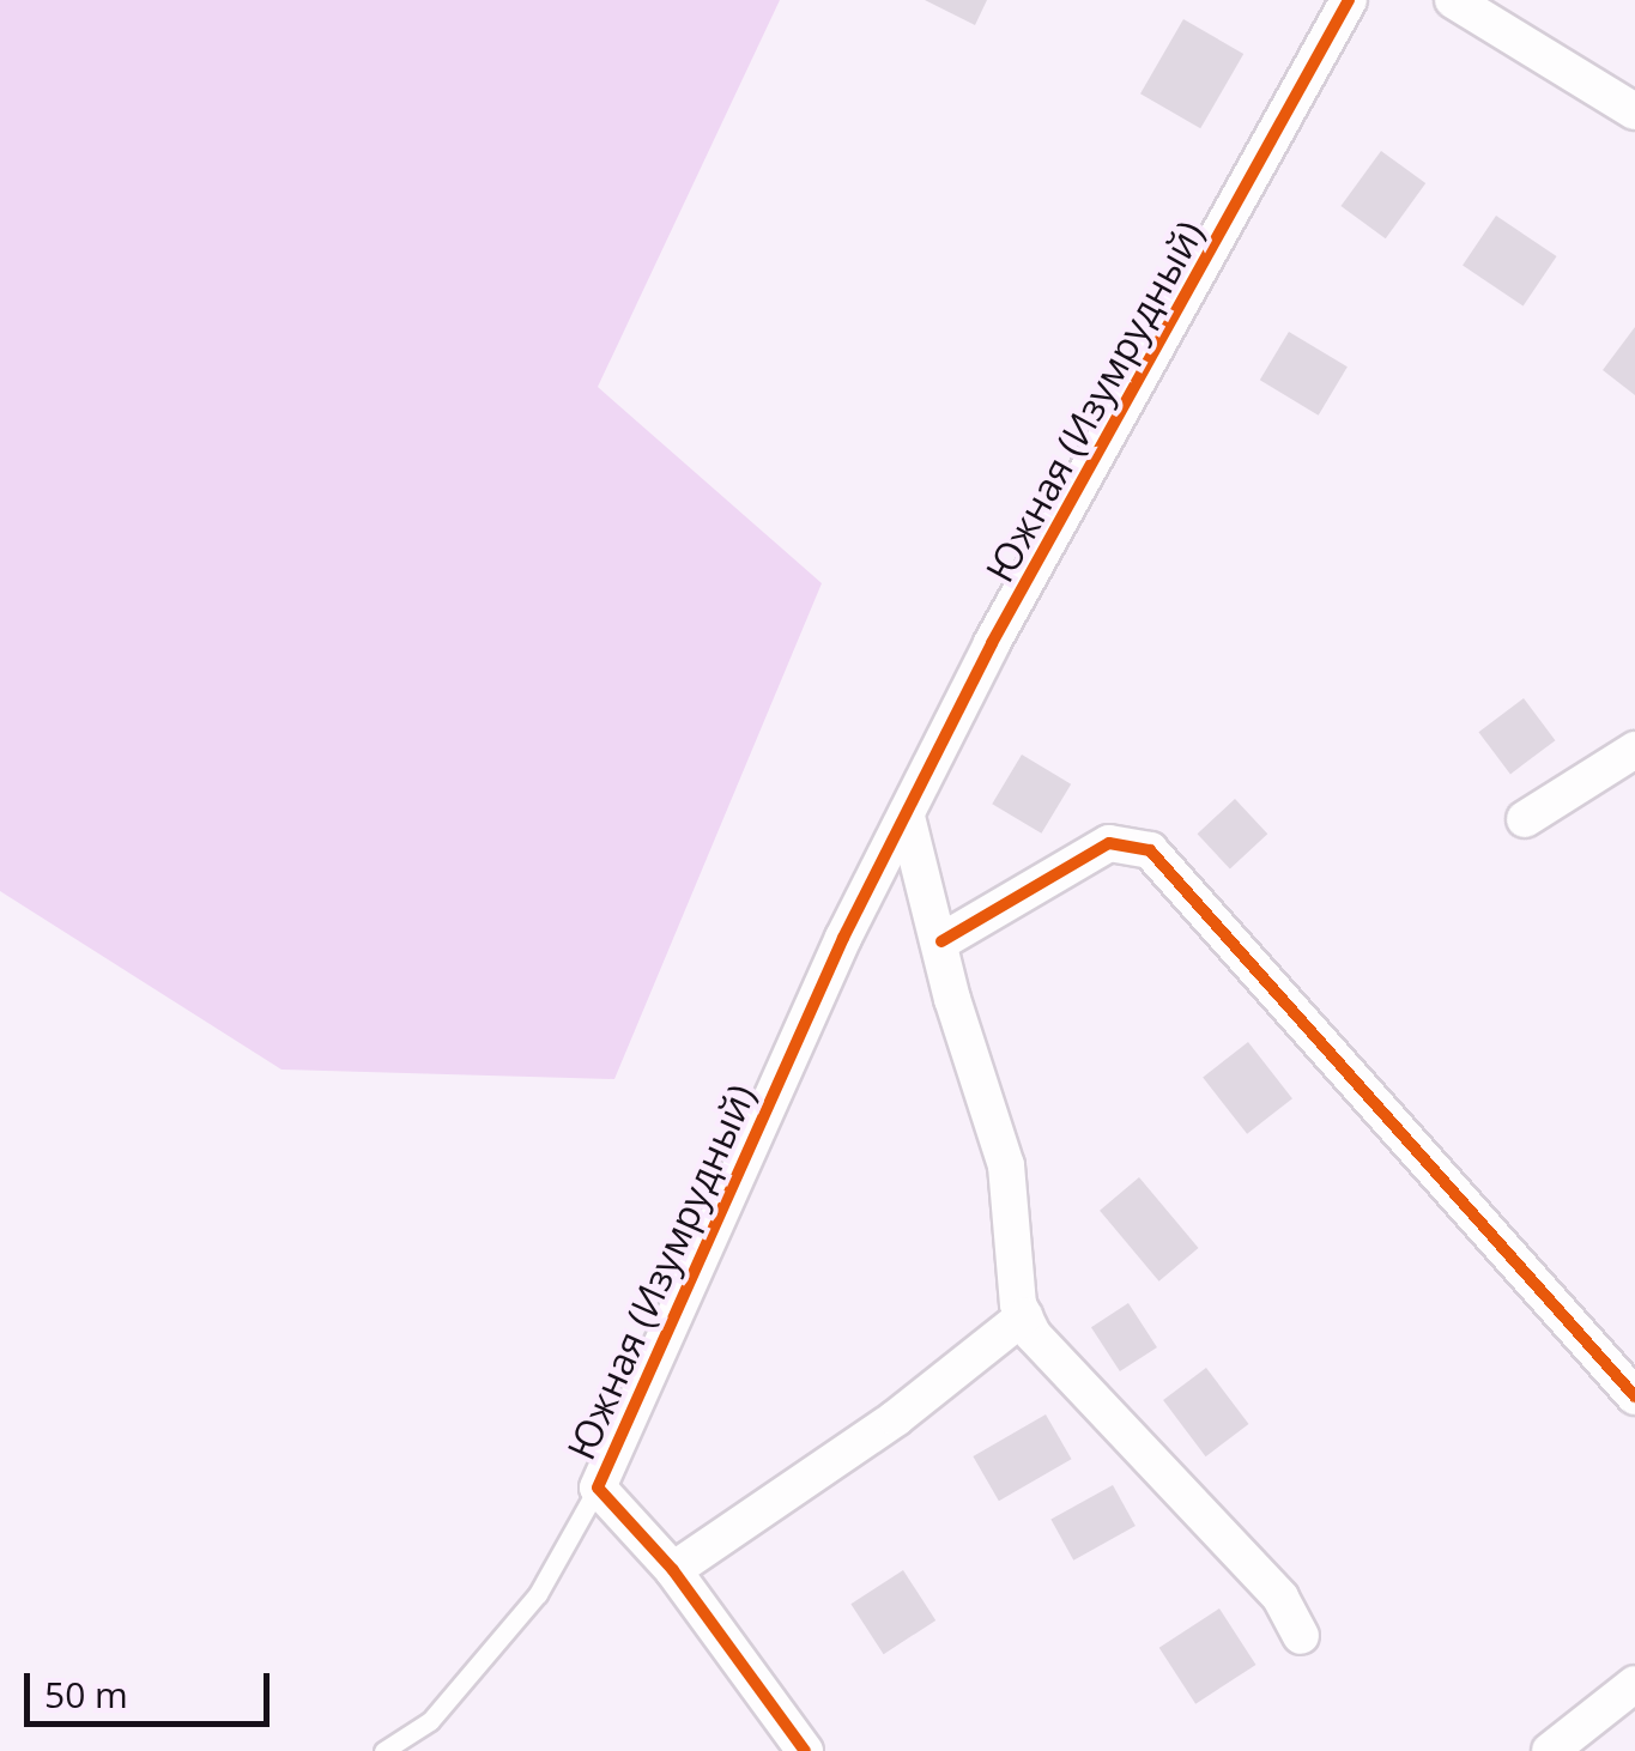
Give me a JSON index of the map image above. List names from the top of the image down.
{
  "streets": {
    "street": ["Южная (Изумрудный)"]
  },
  "scale_bar": "50 m"
}
